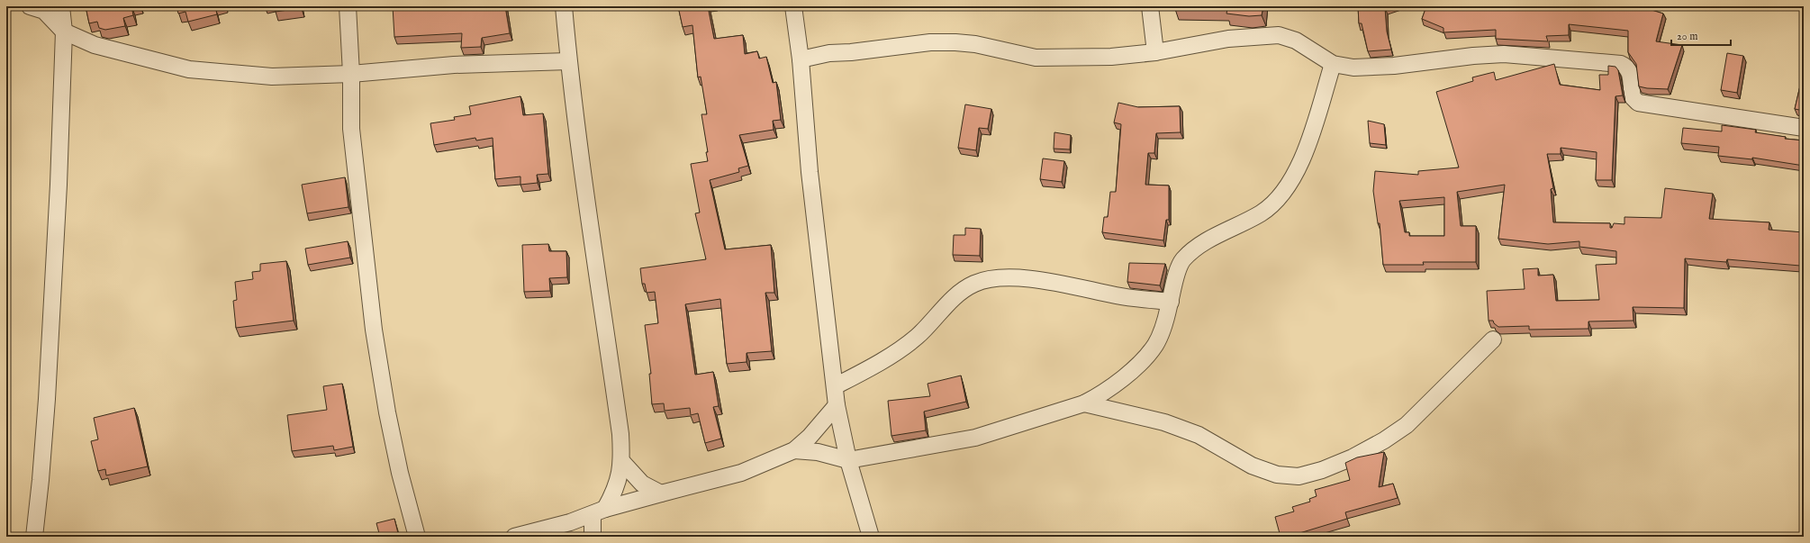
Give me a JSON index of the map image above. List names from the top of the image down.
{
  "scale_bar": "20 m"
}
